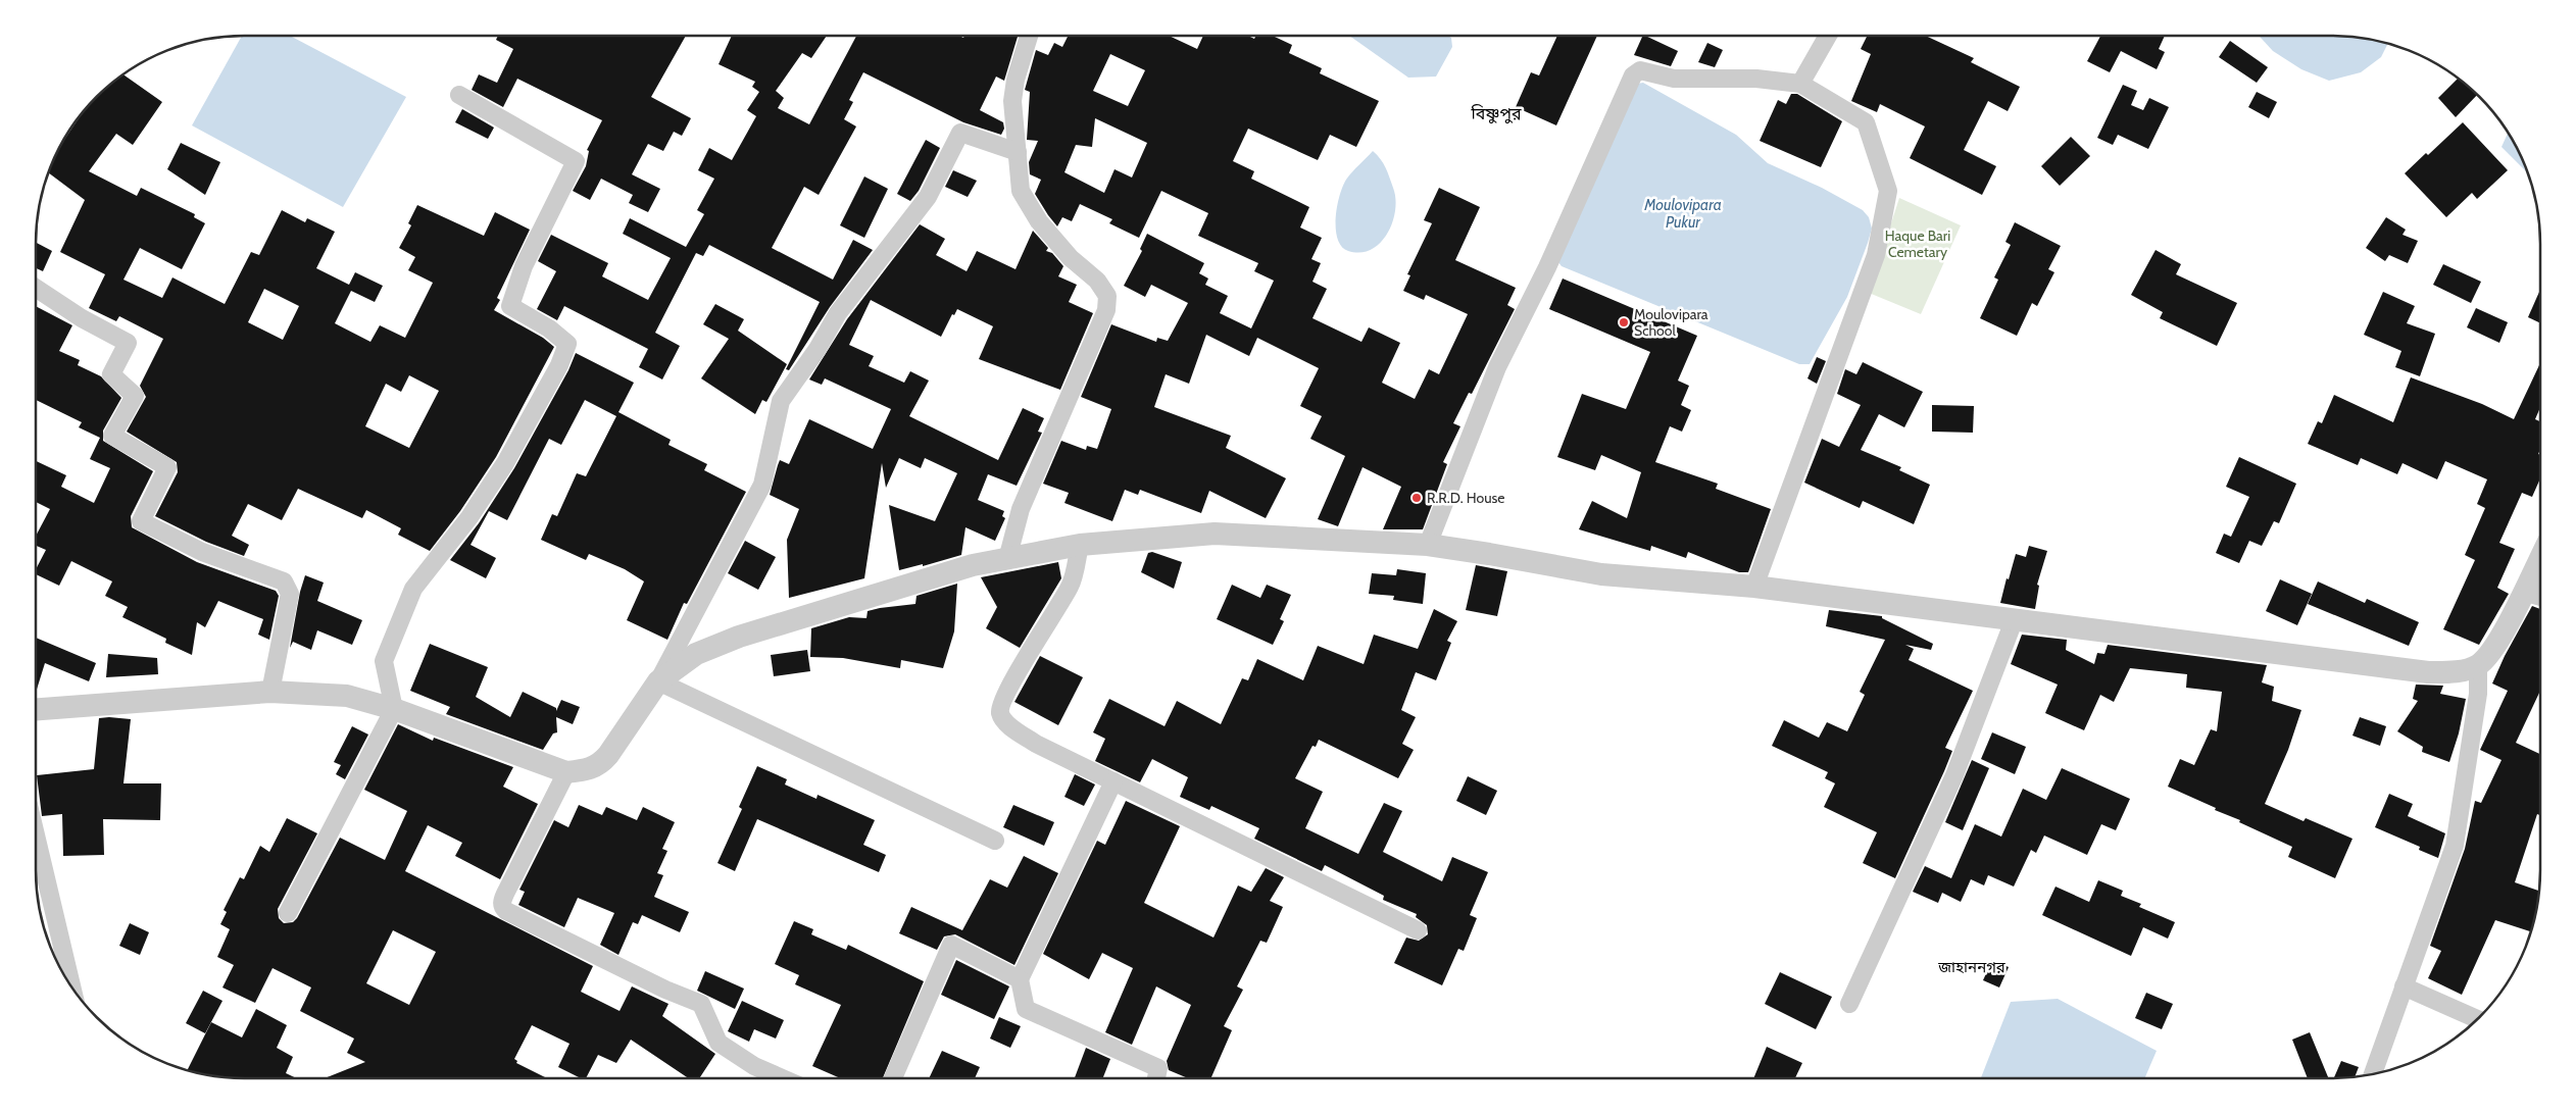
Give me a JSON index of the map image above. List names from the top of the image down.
{
  "districts": ["বিষ্ণুপুর", "জাহাননগর"],
  "water": ["Moulovipara Pukur"],
  "parks": ["Haque Bari Cemetary"],
  "places": ["Moulovipara School", "R.R.D. House"]
}
